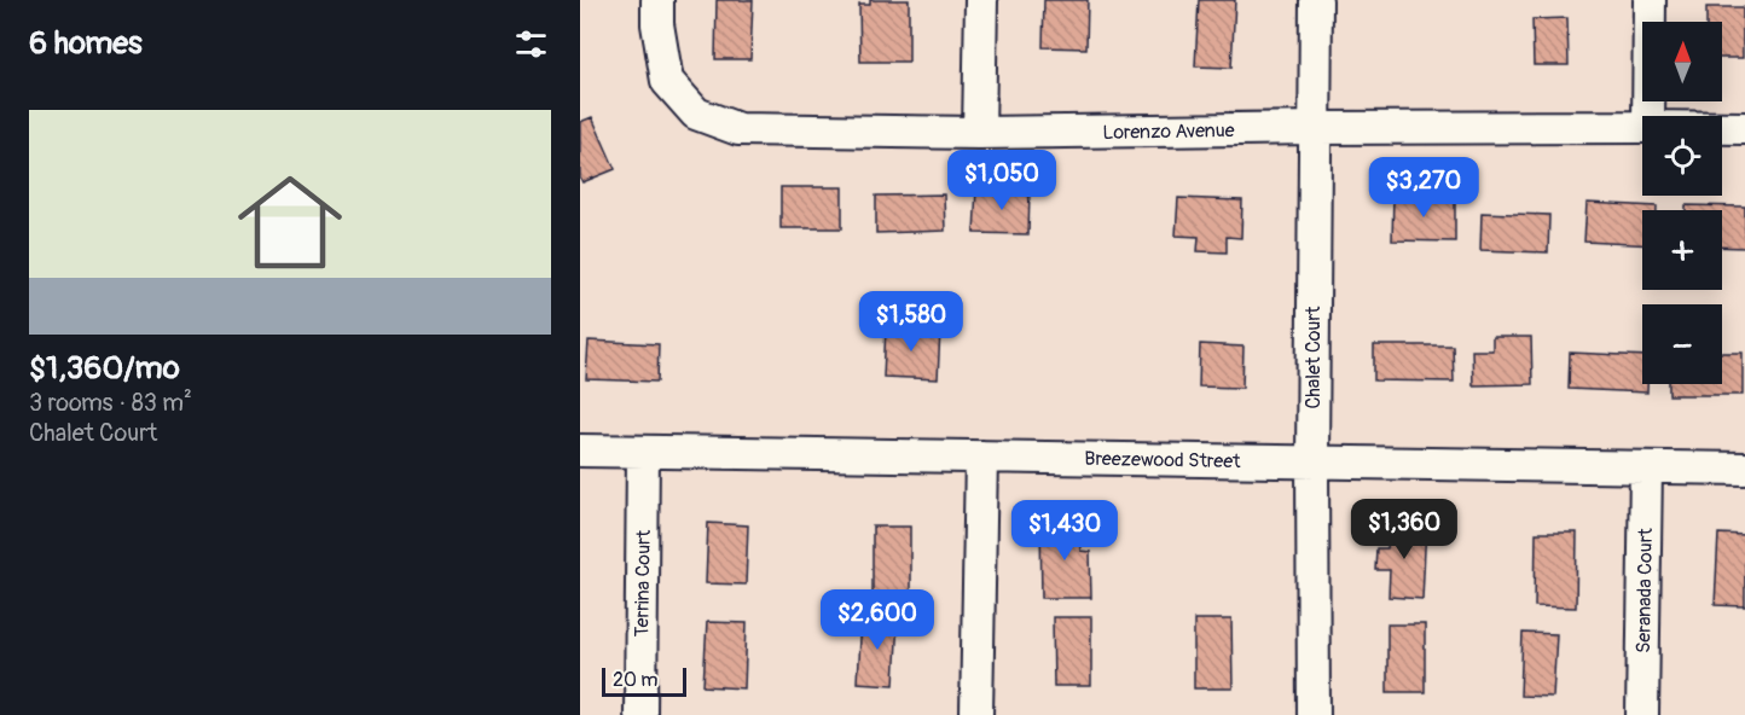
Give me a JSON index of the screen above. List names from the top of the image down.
{
  "streets": {
    "street": [
      "Lorenzo Avenue",
      "Chalet Court",
      "Breezewood Street",
      "Terrina Court",
      "Seranada Court"
    ]
  },
  "crossings": [
    ["Lorenzo Avenue", "Chalet Court"],
    ["Chalet Court", "Breezewood Street"],
    ["Breezewood Street", "Terrina Court"],
    ["Breezewood Street", "Seranada Court"]
  ],
  "scale_bar": "20 m",
  "north": "top",
  "page": {
    "heading": "6 homes",
    "map_buttons": ["+", "−"],
    "list": [
      {
        "name": "$1,360/mo",
        "note": "3 rooms · 83 m² · Chalet Court"
      }
    ],
    "price": [
      "$1,050",
      "$3,270",
      "$1,580",
      "$1,360",
      "$1,430",
      "$2,600"
    ],
    "scale": "20 m"
  }
}
